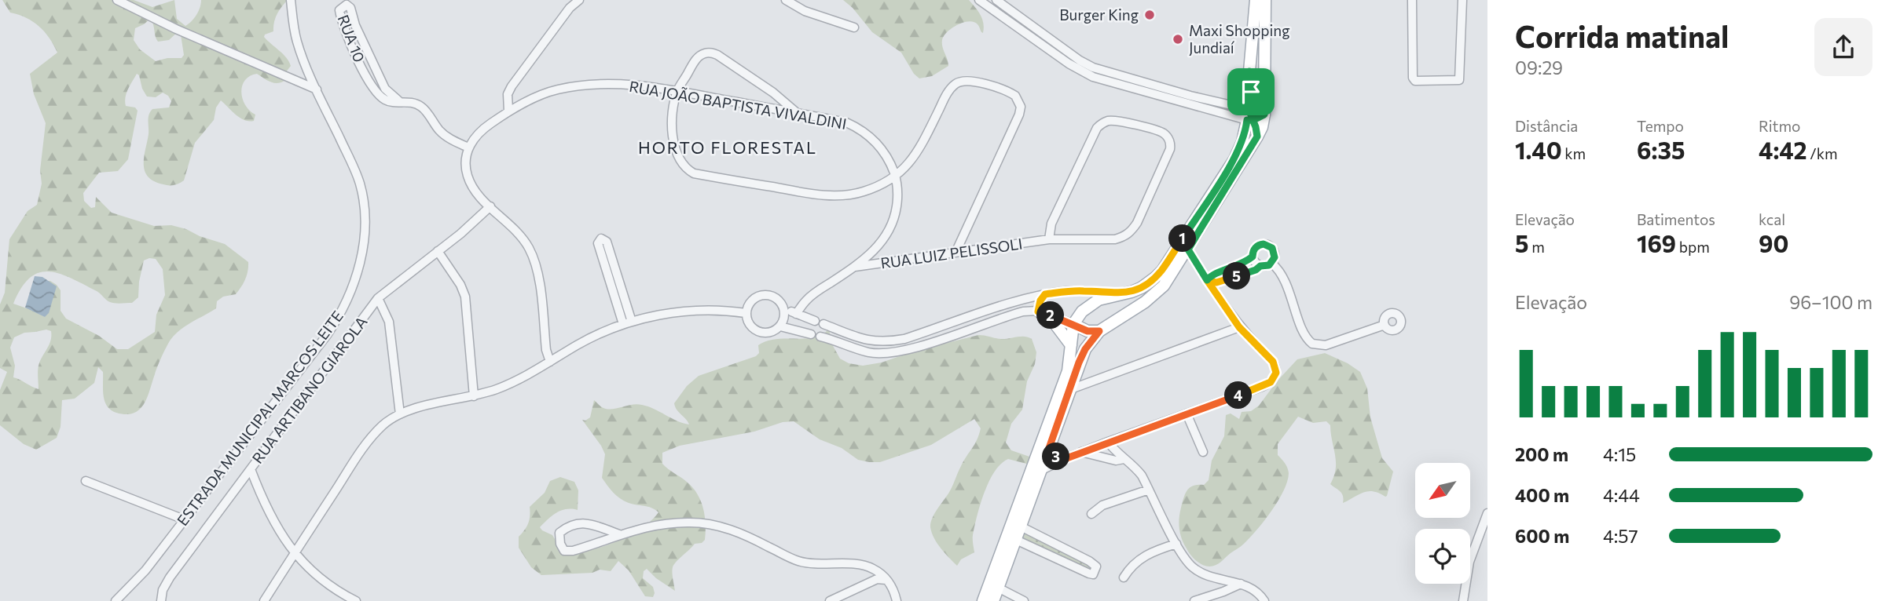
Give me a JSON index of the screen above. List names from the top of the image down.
{
  "streets": {
    "street": [
      "RUA 10",
      "RUA JOÃO BAPTISTA VIVALDINI",
      "RUA LUIZ PELISSOLI",
      "RUA ARTIBANO GIAROLA",
      "ESTRADA MUNICIPAL MARCOS LEITE"
    ]
  },
  "crossings": [
    ["RUA JOÃO BAPTISTA VIVALDINI", "RUA LUIZ PELISSOLI"]
  ],
  "districts": ["HORTO FLORESTAL"],
  "places": ["Burger King", "Maxi Shopping Jundiaí"],
  "north": "bottom left",
  "page": {
    "heading": ["Corrida matinal", "09:29"],
    "stats": [
      ["Distância", "1.40 km"],
      ["Tempo", "6:35"],
      ["Ritmo", "4:42 /km"],
      ["Elevação", "5 m"],
      ["Batimentos", "169 bpm"],
      ["kcal", "90"]
    ],
    "pins": [
      "1",
      "5",
      "2",
      "4",
      "3"
    ],
    "chart": ["Elevação", "96–100 m"],
    "list": [
      {
        "name": "200 m",
        "note": "4:15"
      },
      {
        "name": "400 m",
        "note": "4:44"
      },
      {
        "name": "600 m",
        "note": "4:57"
      }
    ]
  }
}
